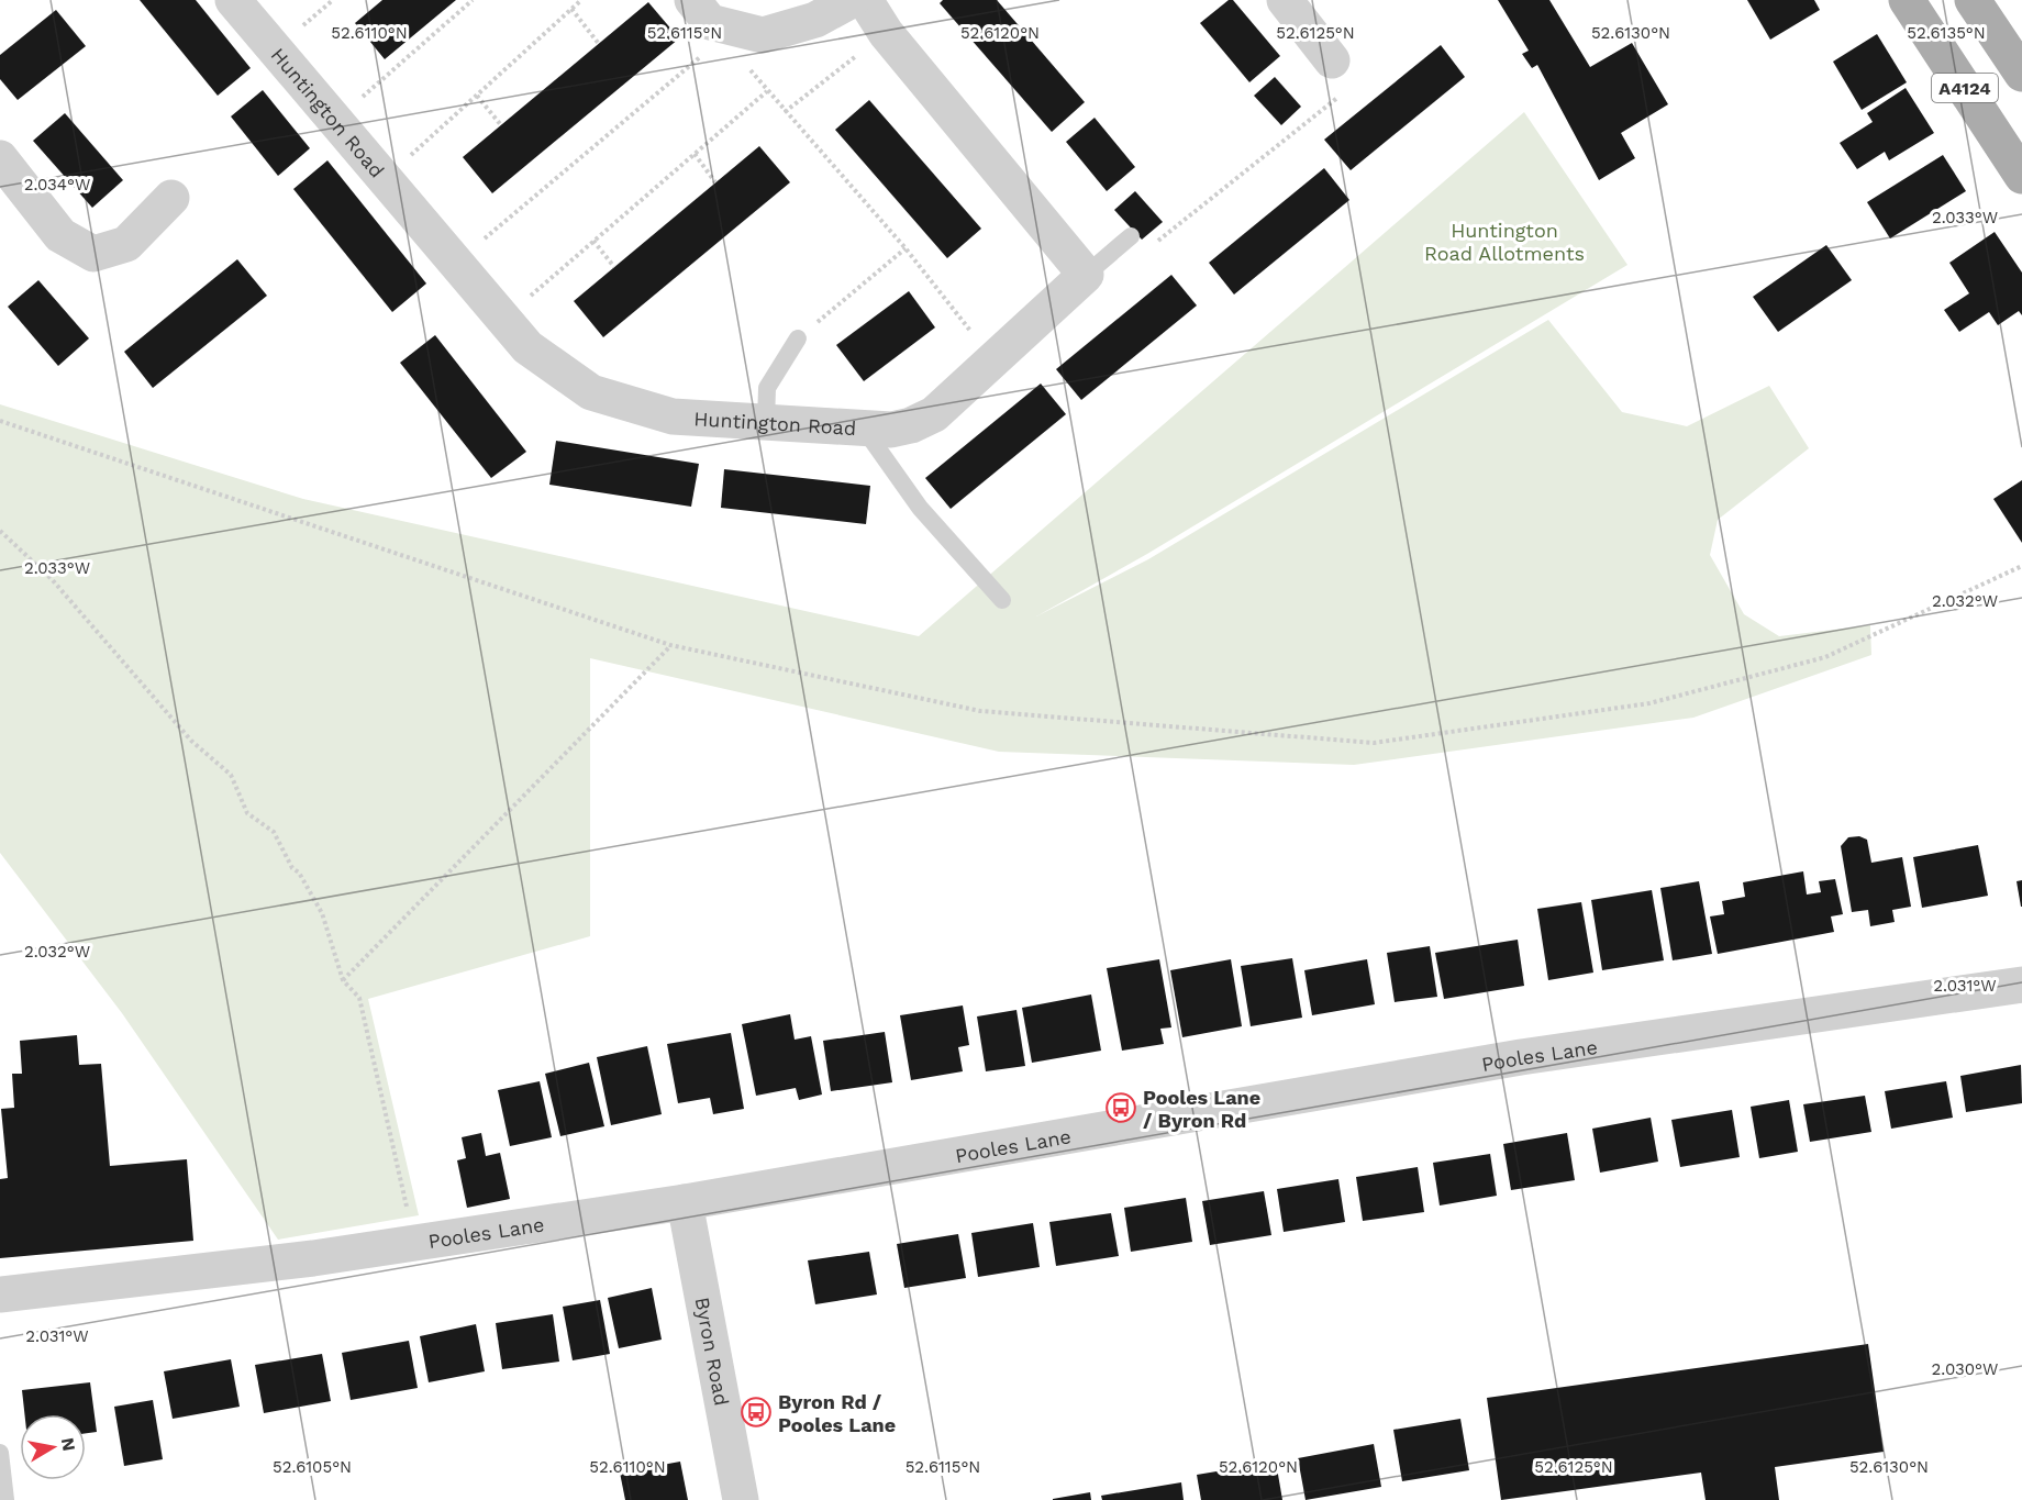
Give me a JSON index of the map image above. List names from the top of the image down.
{
  "streets": {
    "main road": ["A4124"],
    "street": ["Huntington Road", "Pooles Lane", "Byron Road"]
  },
  "crossings": [
    ["Pooles Lane", "Byron Road"]
  ],
  "parks": ["Huntington Road Allotments"],
  "places": {
    "bus stop": ["Pooles Lane / Byron Rd", "Byron Rd / Pooles Lane"]
  },
  "north": "right",
  "coordinates": [
    "52.6135°N",
    "52.6110°N",
    "52.6115°N",
    "52.6120°N",
    "52.6125°N",
    "52.6130°N",
    "2.034°W",
    "2.033°W",
    "2.032°W",
    "2.031°W",
    "2.030°W",
    "52.6105°N"
  ]
}
